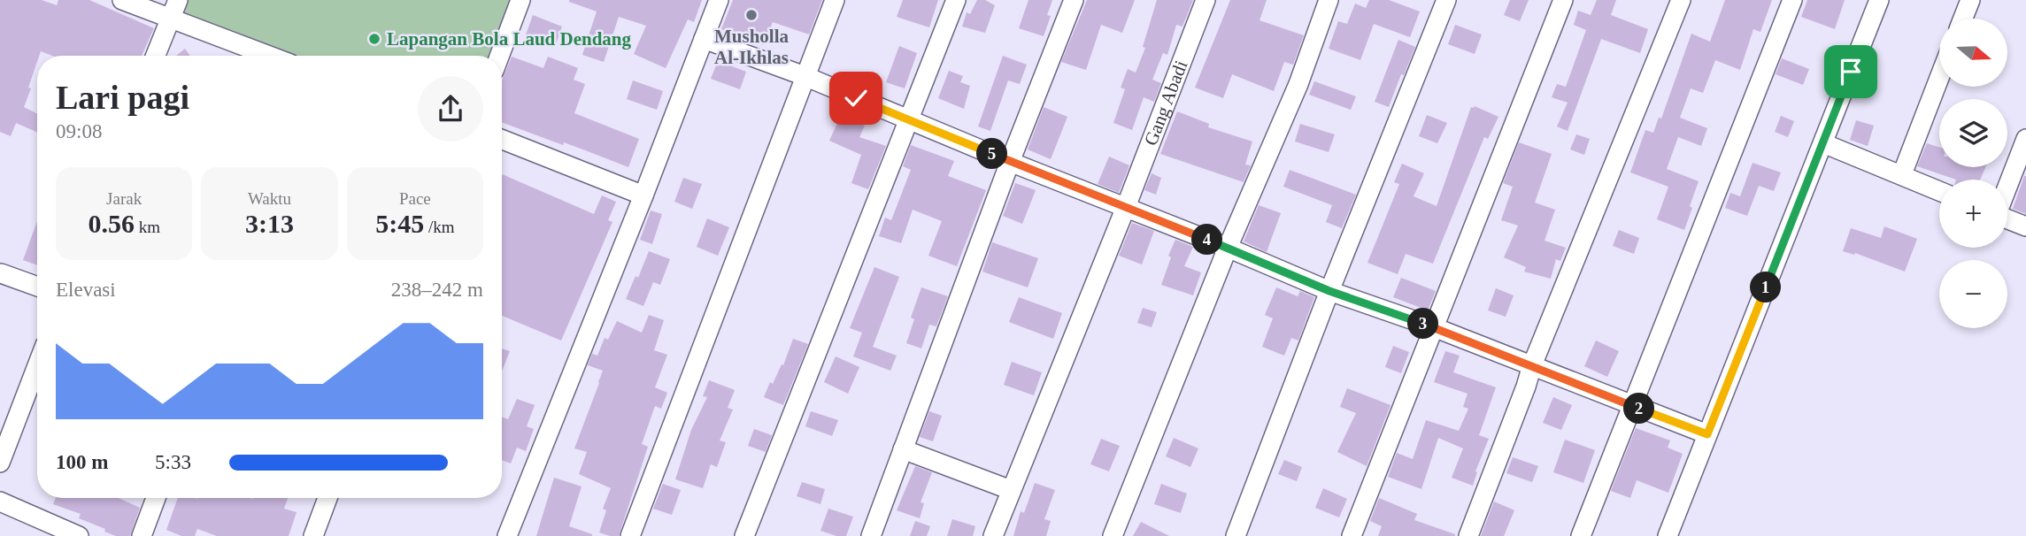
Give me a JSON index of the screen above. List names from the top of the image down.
{
  "streets": {
    "street": ["Gang Abadi"]
  },
  "places": ["Musholla Al-Ikhlas", "Lapangan Bola Laud Dendang"],
  "north": "right",
  "page": {
    "map_buttons": ["+", "−"],
    "heading": ["Lari pagi", "09:08"],
    "pins": [
      "5",
      "4",
      "1",
      "3",
      "2"
    ],
    "stats": [
      ["Jarak", "0.56 km"],
      ["Waktu", "3:13"],
      ["Pace", "5:45 /km"]
    ],
    "chart": ["Elevasi", "238–242 m"],
    "list": [
      {
        "name": "100 m",
        "note": "5:33"
      }
    ]
  }
}
